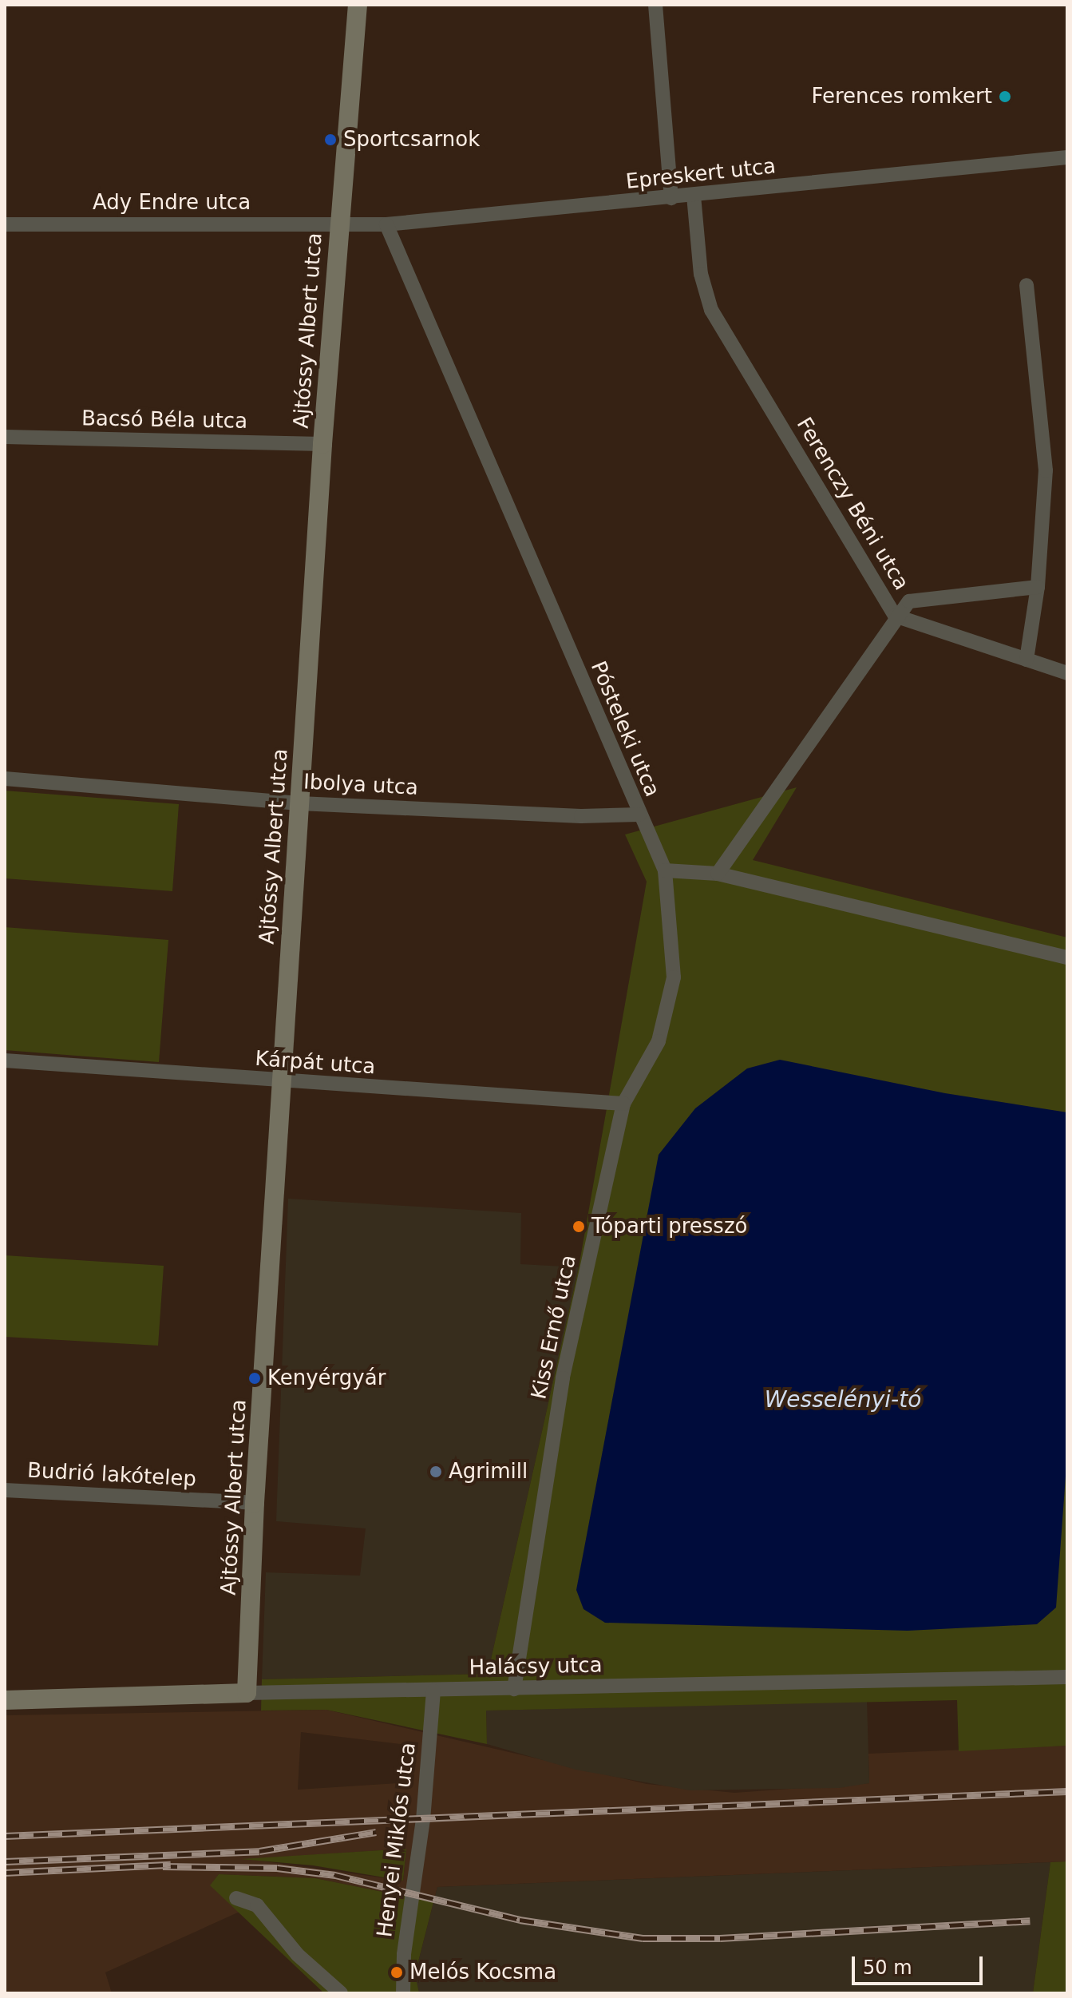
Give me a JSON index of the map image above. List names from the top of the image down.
{
  "streets": {
    "main road": ["Ajtóssy Albert utca", "Halácsy utca"],
    "street": [
      "Epreskert utca",
      "Ady Endre utca",
      "Bacsó Béla utca",
      "Ferenczy Béni utca",
      "Pósteleki utca",
      "Ibolya utca",
      "Kárpát utca",
      "Kiss Ernő utca",
      "Budrió lakótelep",
      "Henyei Miklós utca"
    ]
  },
  "crossings": [
    ["Epreskert utca", "Ady Endre utca"],
    ["Epreskert utca", "Ajtóssy Albert utca"],
    ["Epreskert utca", "Ferenczy Béni utca"],
    ["Epreskert utca", "Pósteleki utca"],
    ["Ady Endre utca", "Ajtóssy Albert utca"],
    ["Ajtóssy Albert utca", "Bacsó Béla utca"],
    ["Ajtóssy Albert utca", "Ibolya utca"],
    ["Ajtóssy Albert utca", "Kárpát utca"],
    ["Ajtóssy Albert utca", "Budrió lakótelep"],
    ["Ajtóssy Albert utca", "Halácsy utca"],
    ["Pósteleki utca", "Ibolya utca"],
    ["Pósteleki utca", "Kiss Ernő utca"],
    ["Kárpát utca", "Kiss Ernő utca"],
    ["Kiss Ernő utca", "Halácsy utca"],
    ["Halácsy utca", "Henyei Miklós utca"]
  ],
  "water": ["Wesselényi-tó"],
  "places": [
    "Ferences romkert",
    "Sportcsarnok",
    "Tóparti presszó",
    "Kenyérgyár",
    "Agrimill",
    "Melós Kocsma"
  ],
  "scale_bar": "50 m"
}
